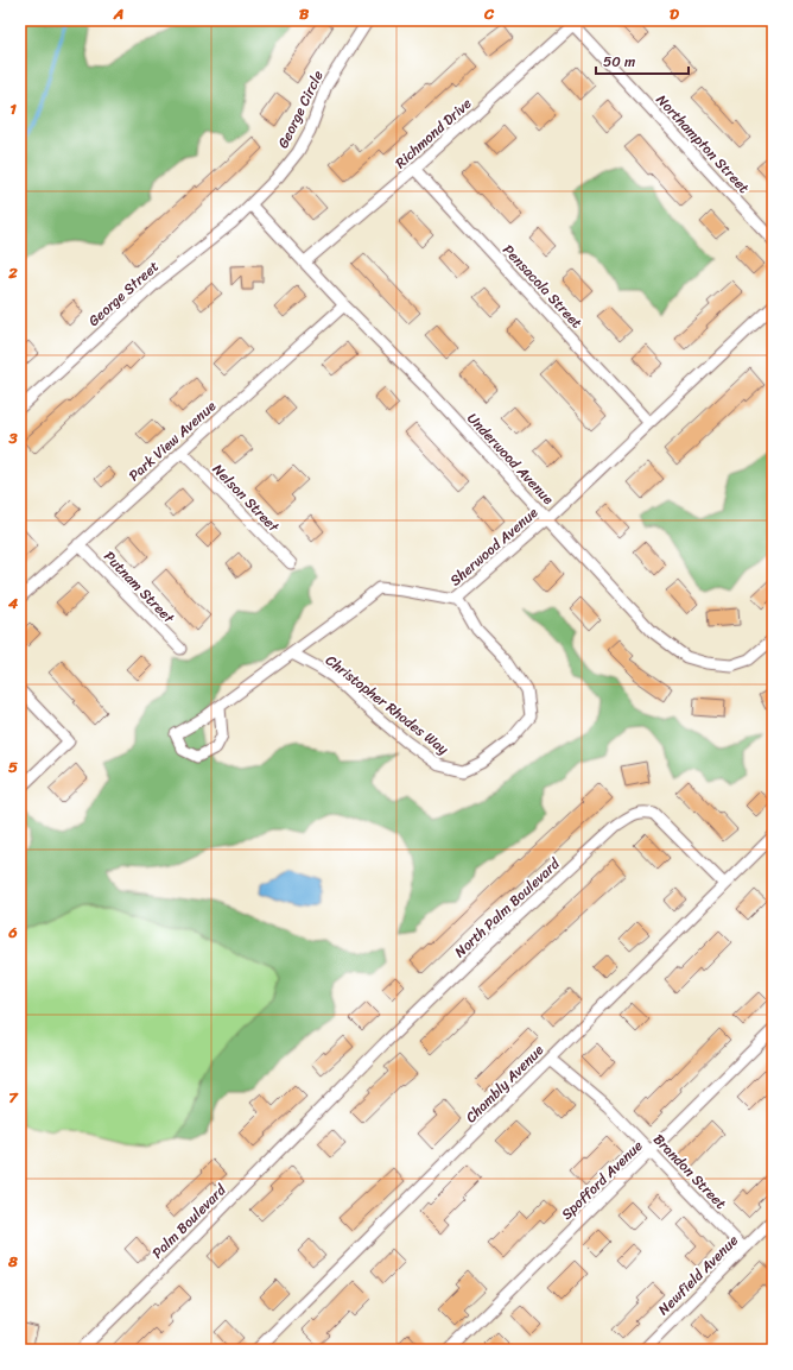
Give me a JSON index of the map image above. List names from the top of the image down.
{
  "streets": {
    "street": [
      "George Circle",
      "Richmond Drive",
      "Northampton Street",
      "Pensacola Street",
      "George Street",
      "Park View Avenue",
      "Underwood Avenue",
      "Nelson Street",
      "Sherwood Avenue",
      "Putnam Street",
      "Christopher Rhodes Way",
      "North Palm Boulevard",
      "Chambly Avenue",
      "Brandon Street",
      "Spofford Avenue",
      "Palm Boulevard",
      "Newfield Avenue"
    ]
  },
  "crossings": [
    ["George Circle", "George Street"],
    ["George Circle", "Underwood Avenue"],
    ["Richmond Drive", "Northampton Street"],
    ["Richmond Drive", "Pensacola Street"],
    ["Richmond Drive", "Underwood Avenue"],
    ["Pensacola Street", "Sherwood Avenue"],
    ["George Street", "Underwood Avenue"],
    ["Park View Avenue", "Underwood Avenue"],
    ["Park View Avenue", "Nelson Street"],
    ["Park View Avenue", "Putnam Street"],
    ["Underwood Avenue", "Sherwood Avenue"],
    ["Sherwood Avenue", "Christopher Rhodes Way"],
    ["North Palm Boulevard", "Chambly Avenue"],
    ["North Palm Boulevard", "Palm Boulevard"],
    ["Chambly Avenue", "Brandon Street"],
    ["Brandon Street", "Spofford Avenue"],
    ["Brandon Street", "Newfield Avenue"]
  ],
  "scale_bar": "50 m",
  "grid": {
    "columns": [
      "A",
      "B",
      "C",
      "D"
    ],
    "rows": [
      "1",
      "2",
      "3",
      "4",
      "5",
      "6",
      "7",
      "8"
    ]
  }
}
